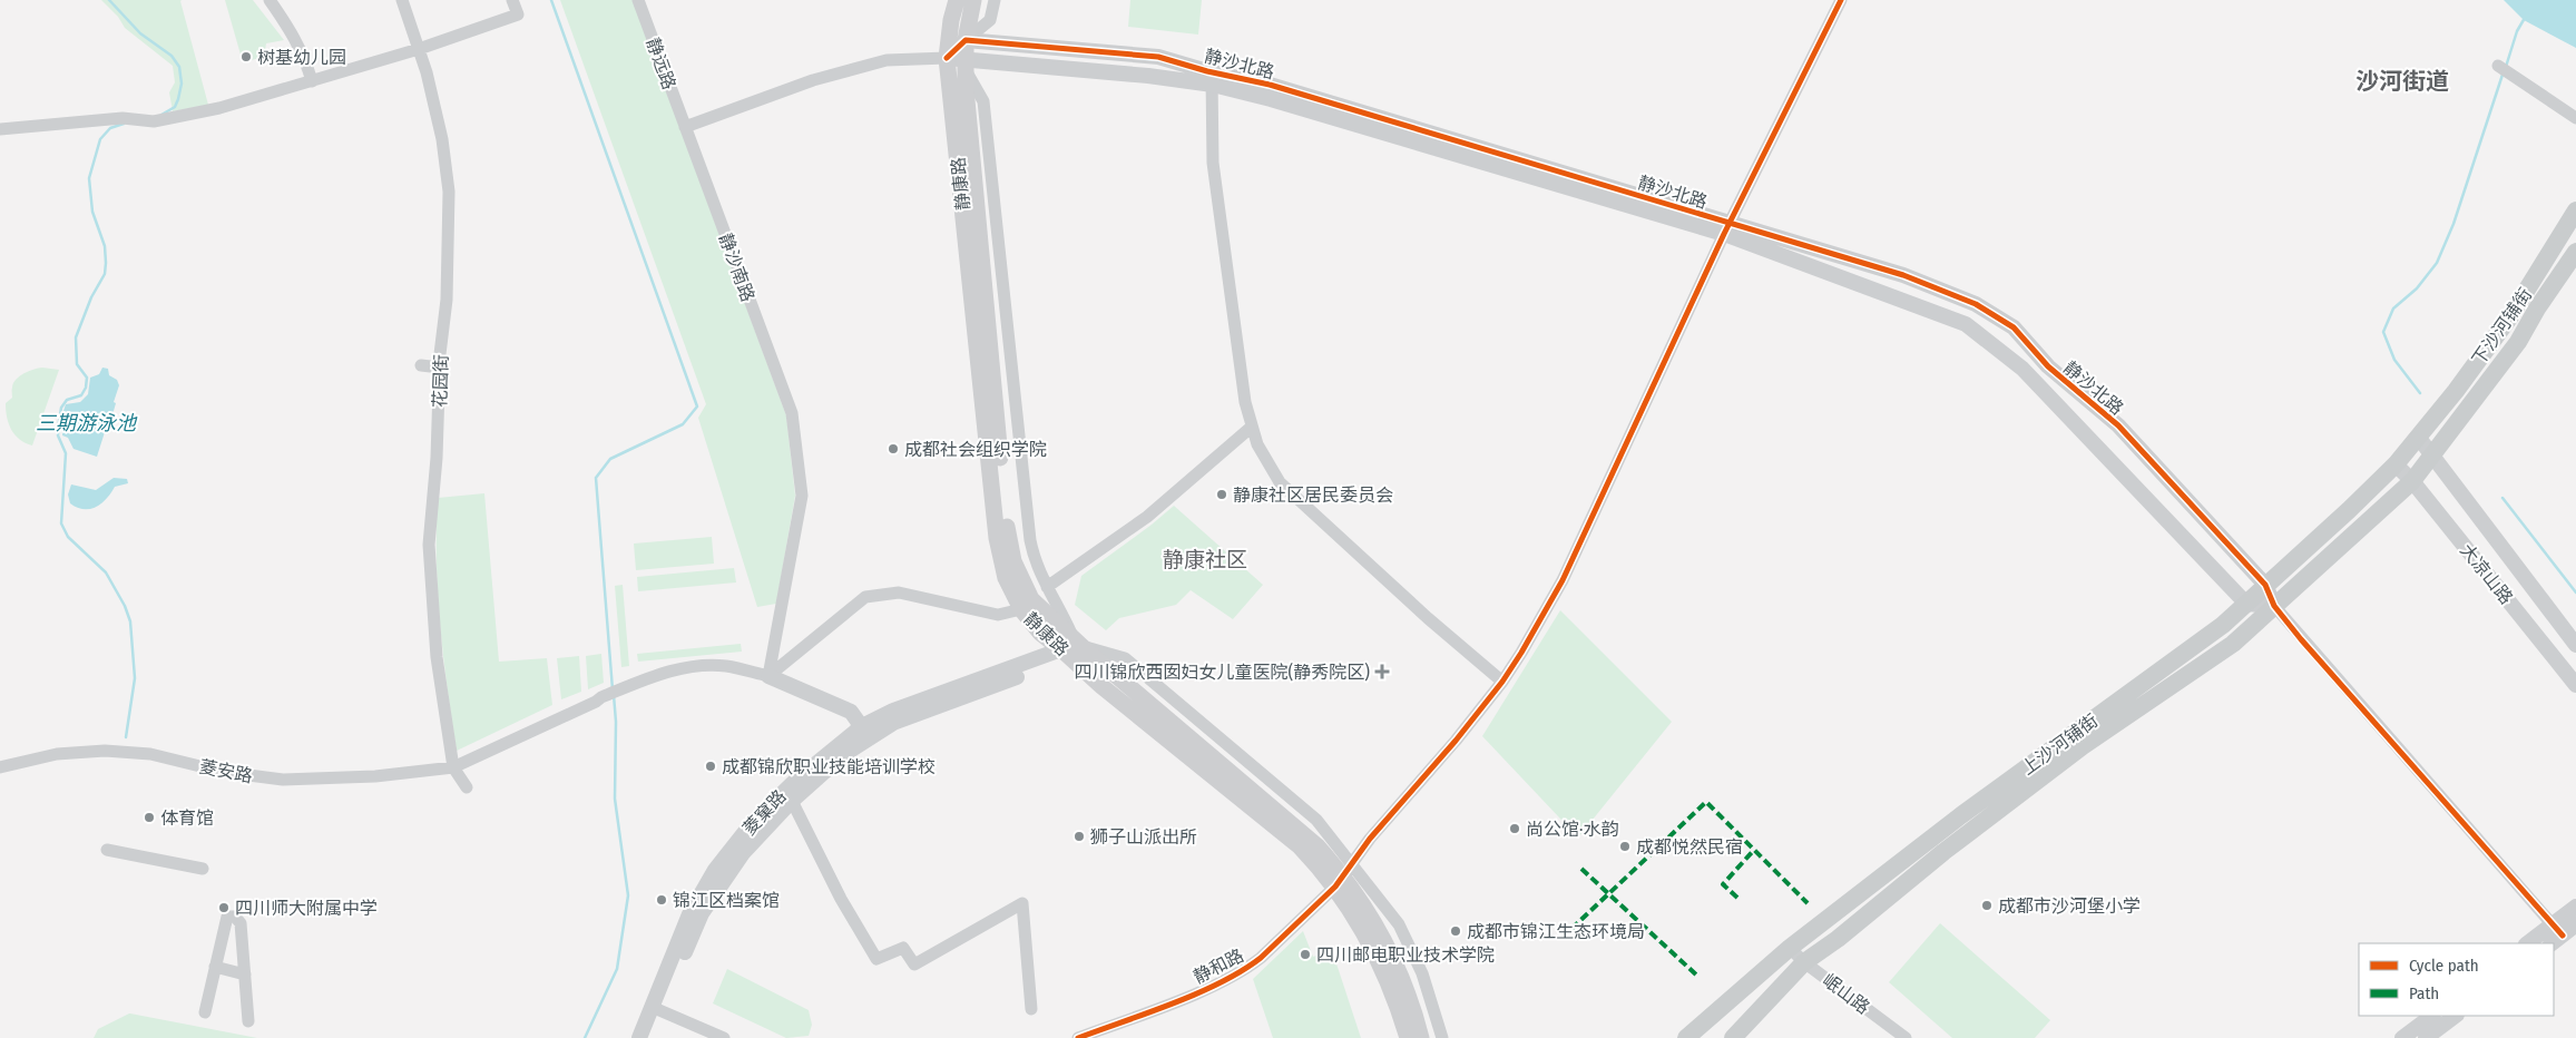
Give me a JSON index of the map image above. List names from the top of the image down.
{
  "streets": {
    "main road": ["静康路", "下沙河铺街", "上沙河铺街"],
    "street": [
      "静远路",
      "静沙北路",
      "静沙南路",
      "花园街",
      "大凉山路",
      "菱安路",
      "菱窠路",
      "静和路",
      "岷山路"
    ]
  },
  "crossings": [
    ["静远路", "静沙南路"],
    ["静沙北路", "静康路"],
    ["静沙北路", "上沙河铺街"],
    ["静沙北路", "静和路"],
    ["静康路", "菱窠路"],
    ["静康路", "静和路"],
    ["静沙南路", "菱安路"],
    ["下沙河铺街", "大凉山路"],
    ["下沙河铺街", "上沙河铺街"],
    ["花园街", "菱安路"],
    ["大凉山路", "上沙河铺街"],
    ["上沙河铺街", "岷山路"]
  ],
  "districts": ["沙河街道", "静康社区"],
  "water": ["三期游泳池"],
  "places": {
    "other": [
      "树基幼儿园",
      "成都社会组织学院",
      "静康社区居民委员会",
      "成都锦欣职业技能培训学校",
      "体育馆",
      "尚公馆·水韵",
      "狮子山派出所",
      "成都悦然民宿",
      "锦江区档案馆",
      "成都市沙河堡小学",
      "四川师大附属中学",
      "成都市锦江生态环境局",
      "四川邮电职业技术学院"
    ],
    "health": ["四川锦欣西囡妇女儿童医院(静秀院区)"]
  },
  "legend": ["Cycle path", "Path"]
}
